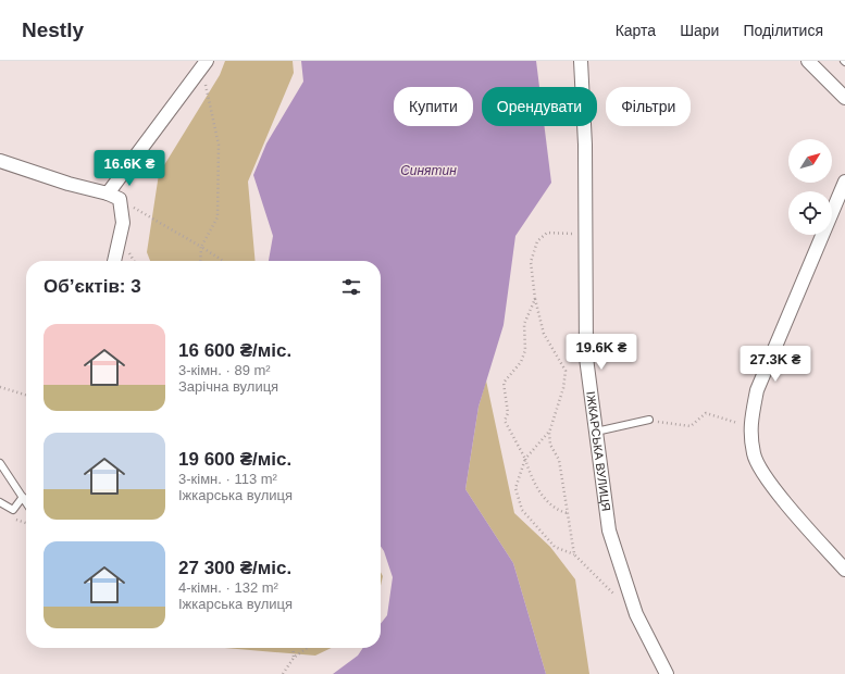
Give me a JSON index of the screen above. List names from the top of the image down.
{
  "streets": {
    "street": ["ІЖКАРСЬКА ВУЛИЦЯ"]
  },
  "water": ["Синятин"],
  "north": "top right",
  "page": {
    "header": "Nestly",
    "nav": ["Карта", "Шари", "Поділитися"],
    "chip": ["Купити", "Орендувати", "Фільтри"],
    "price": ["16.6K ₴", "19.6K ₴", "27.3K ₴"],
    "heading": "Об’єктів: 3",
    "list": [
      {
        "name": "16 600 ₴/міс.",
        "note": "3-кімн. · 89 m² · Зарічна вулиця"
      },
      {
        "name": "19 600 ₴/міс.",
        "note": "3-кімн. · 113 m² · Іжкарська вулиця"
      },
      {
        "name": "27 300 ₴/міс.",
        "note": "4-кімн. · 132 m² · Іжкарська вулиця"
      }
    ]
  }
}
